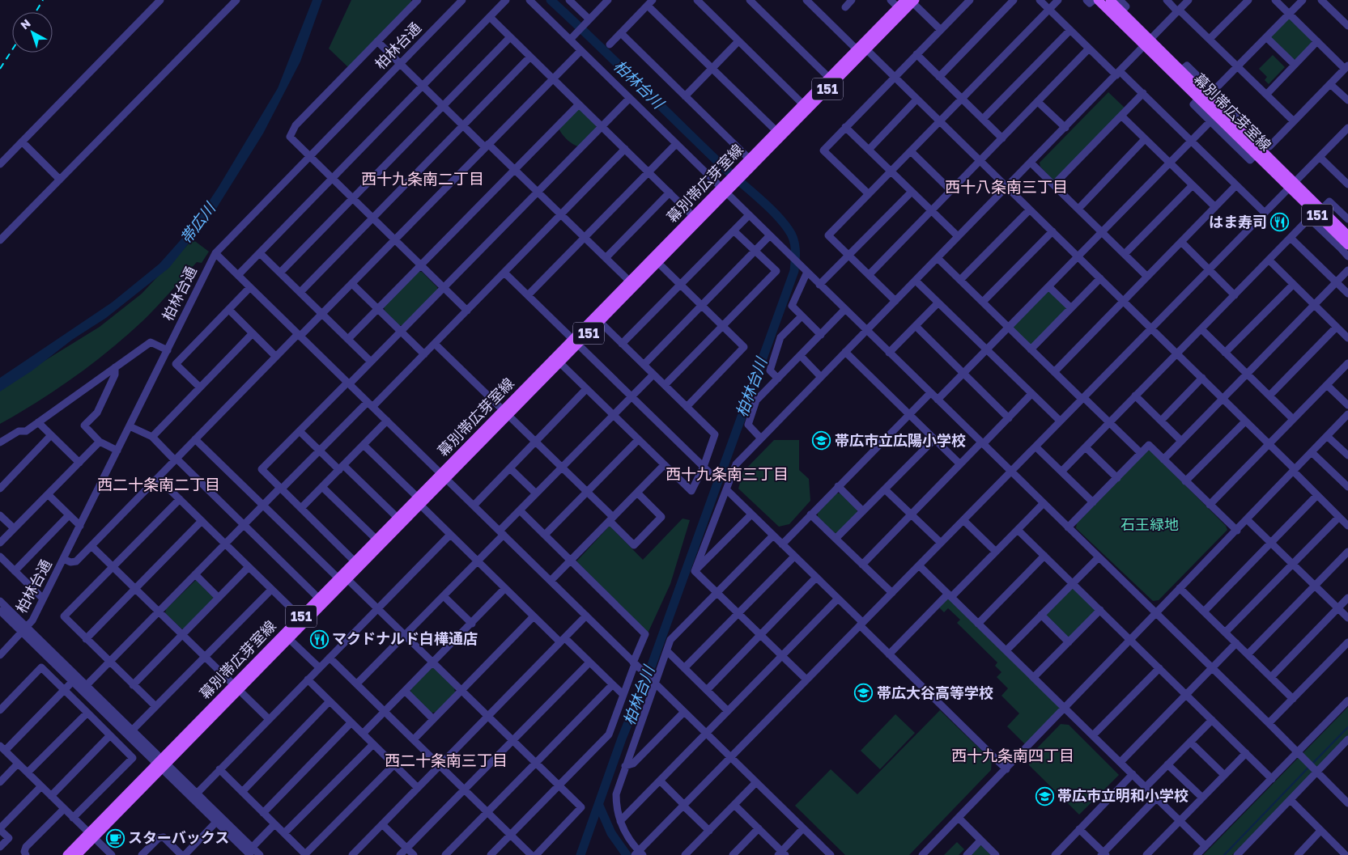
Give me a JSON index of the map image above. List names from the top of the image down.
{
  "streets": {
    "main road": ["151", "幕別帯広芽室線"],
    "street": ["柏林台通"]
  },
  "districts": [
    "西十九条南二丁目",
    "西十八条南三丁目",
    "西十九条南三丁目",
    "西二十条南二丁目",
    "西十九条南四丁目",
    "西二十条南三丁目"
  ],
  "water": ["柏林台川", "帯広川"],
  "parks": ["石王緑地"],
  "places": {
    "restaurant": ["はま寿司", "マクドナルド白樺通店"],
    "school or university": ["帯広市立広陽小学校", "帯広大谷高等学校", "帯広市立明和小学校"],
    "cafe": ["スターバックス"]
  },
  "north": "top left"
}
